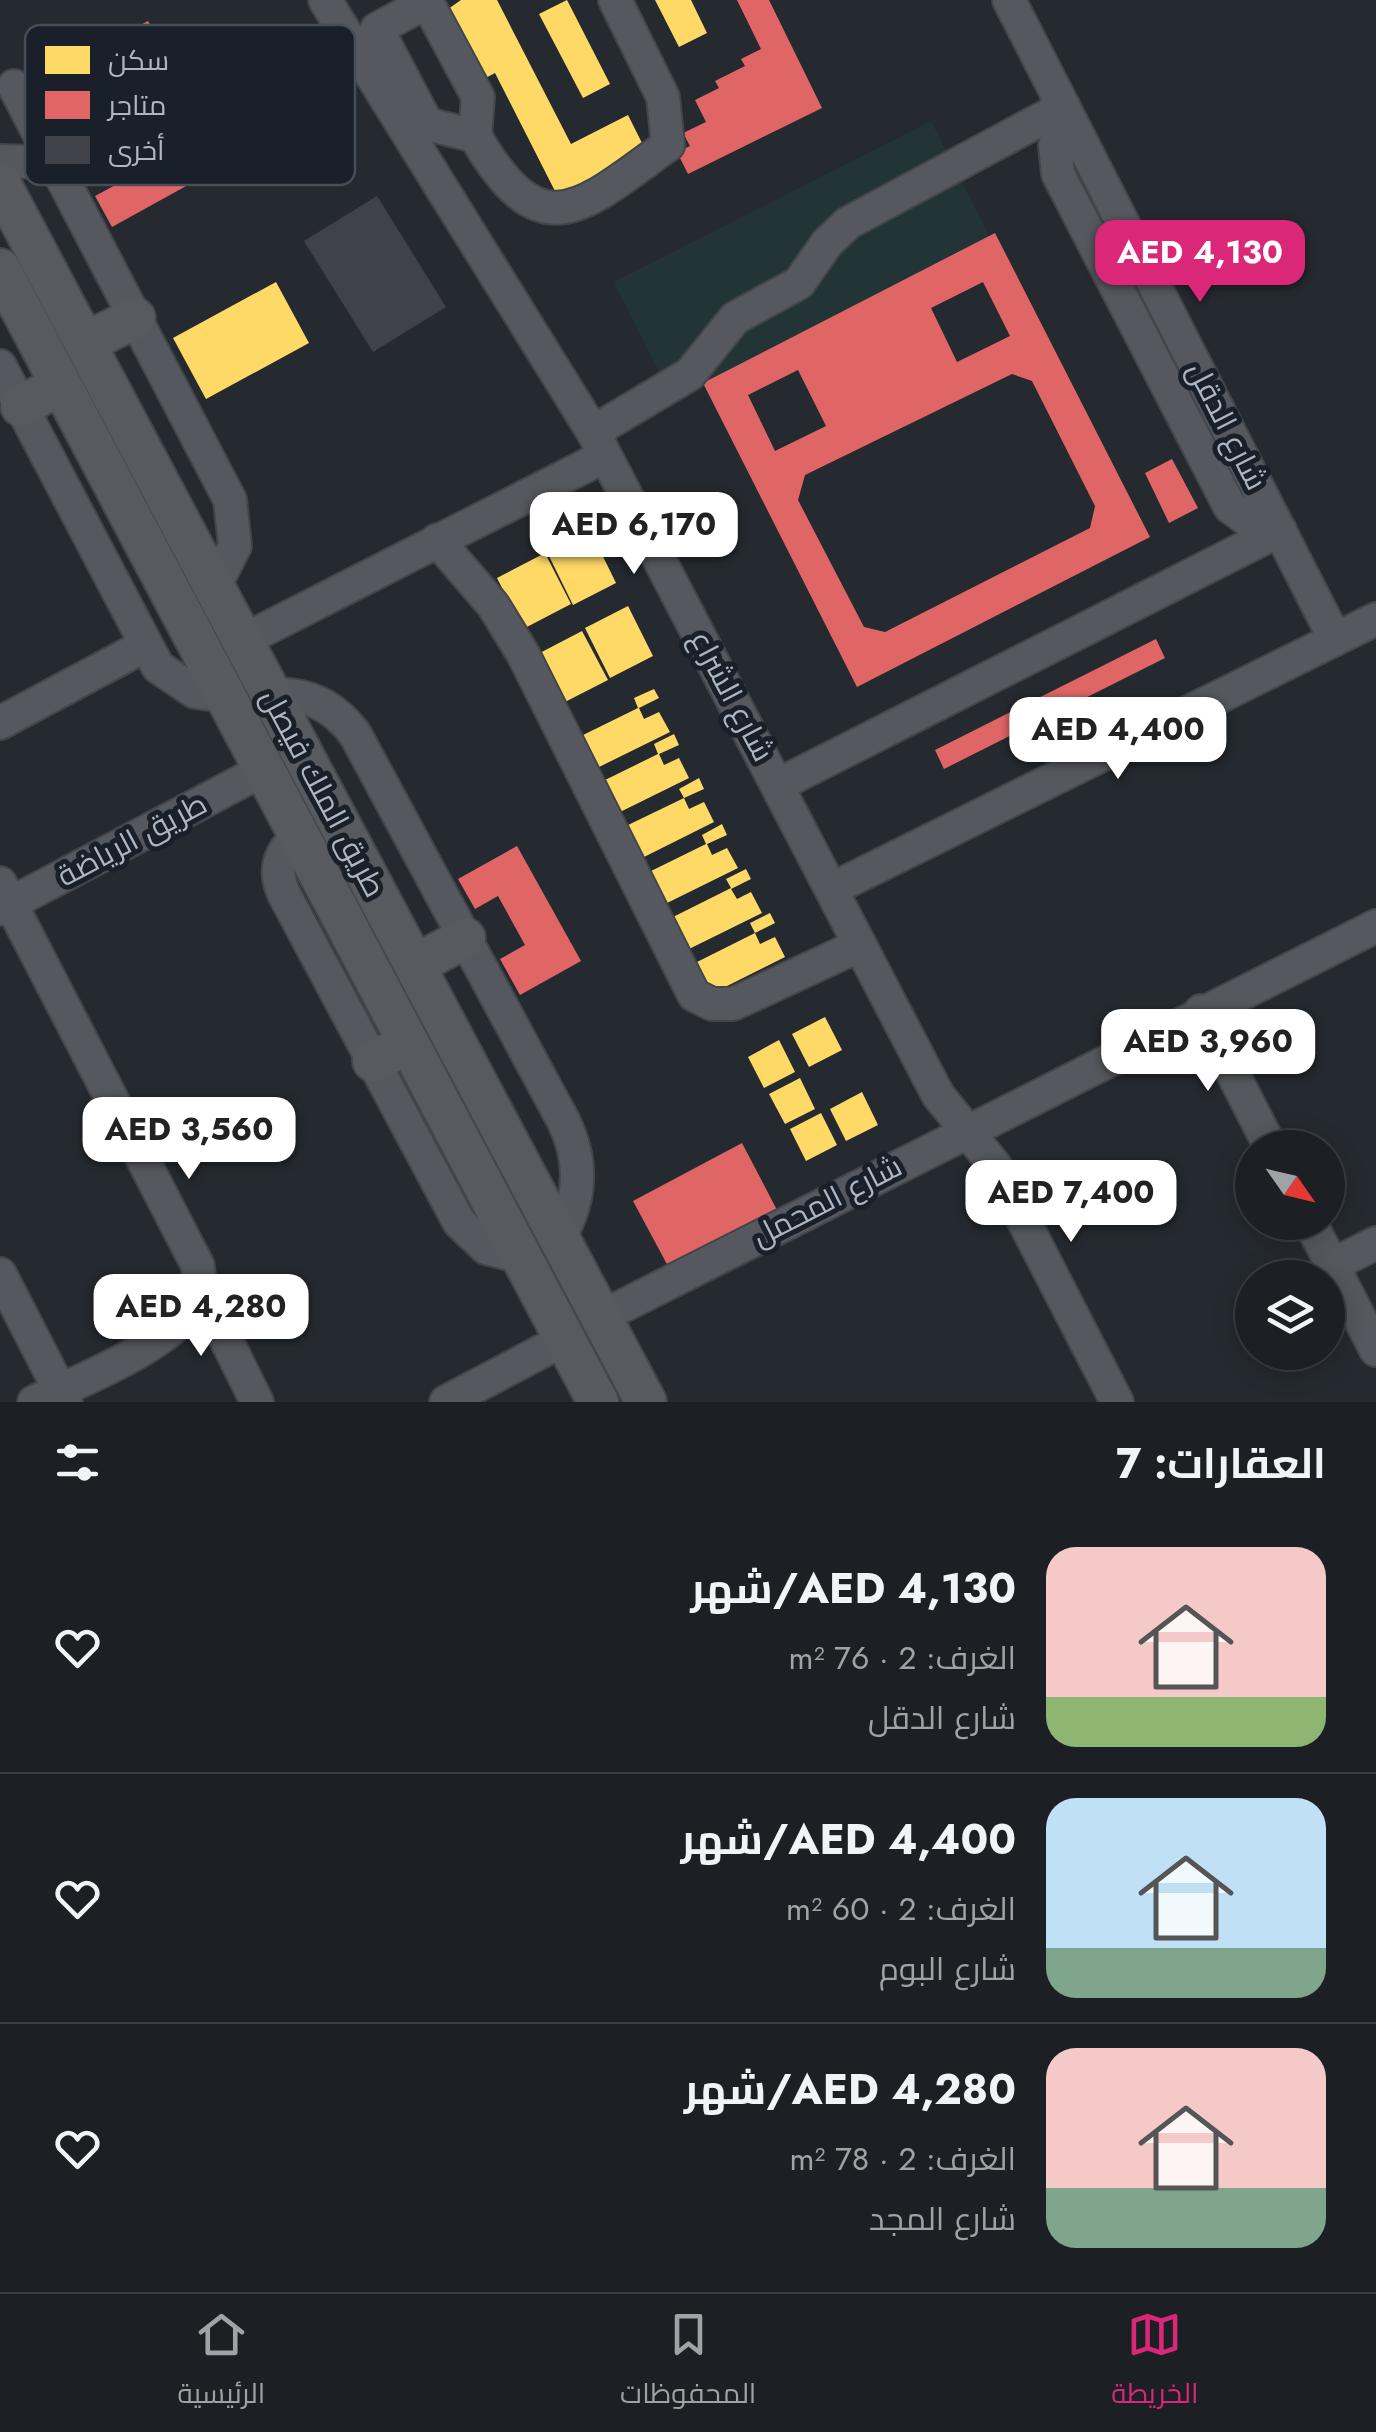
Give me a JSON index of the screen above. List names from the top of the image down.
{
  "streets": {
    "main road": ["طريق الملك فيصل"],
    "street": [
      "شارع الدقل",
      "شارع الشراع",
      "طريق الرياضة",
      "شارع المحمل"
    ]
  },
  "crossings": [
    ["شارع الشراع", "شارع المحمل"],
    ["طريق الملك فيصل", "طريق الرياضة"],
    ["طريق الملك فيصل", "شارع المحمل"]
  ],
  "legend": ["سكن", "متاجر", "أخرى"],
  "north": "bottom right",
  "page": {
    "price": [
      "AED 4,130",
      "AED 6,170",
      "AED 4,400",
      "AED 3,960",
      "AED 3,560",
      "AED 7,400",
      "AED 4,280"
    ],
    "heading": "العقارات: 7",
    "list": [
      {
        "name": "AED 4,130/شهر",
        "note": "الغرف: 2 · 76 m² · شارع الدقل"
      },
      {
        "name": "AED 4,400/شهر",
        "note": "الغرف: 2 · 60 m² · شارع البوم"
      },
      {
        "name": "AED 4,280/شهر",
        "note": "الغرف: 2 · 78 m² · شارع المجد"
      }
    ],
    "tabs": ["الخريطة", "المحفوظات", "الرئيسية"]
  }
}
